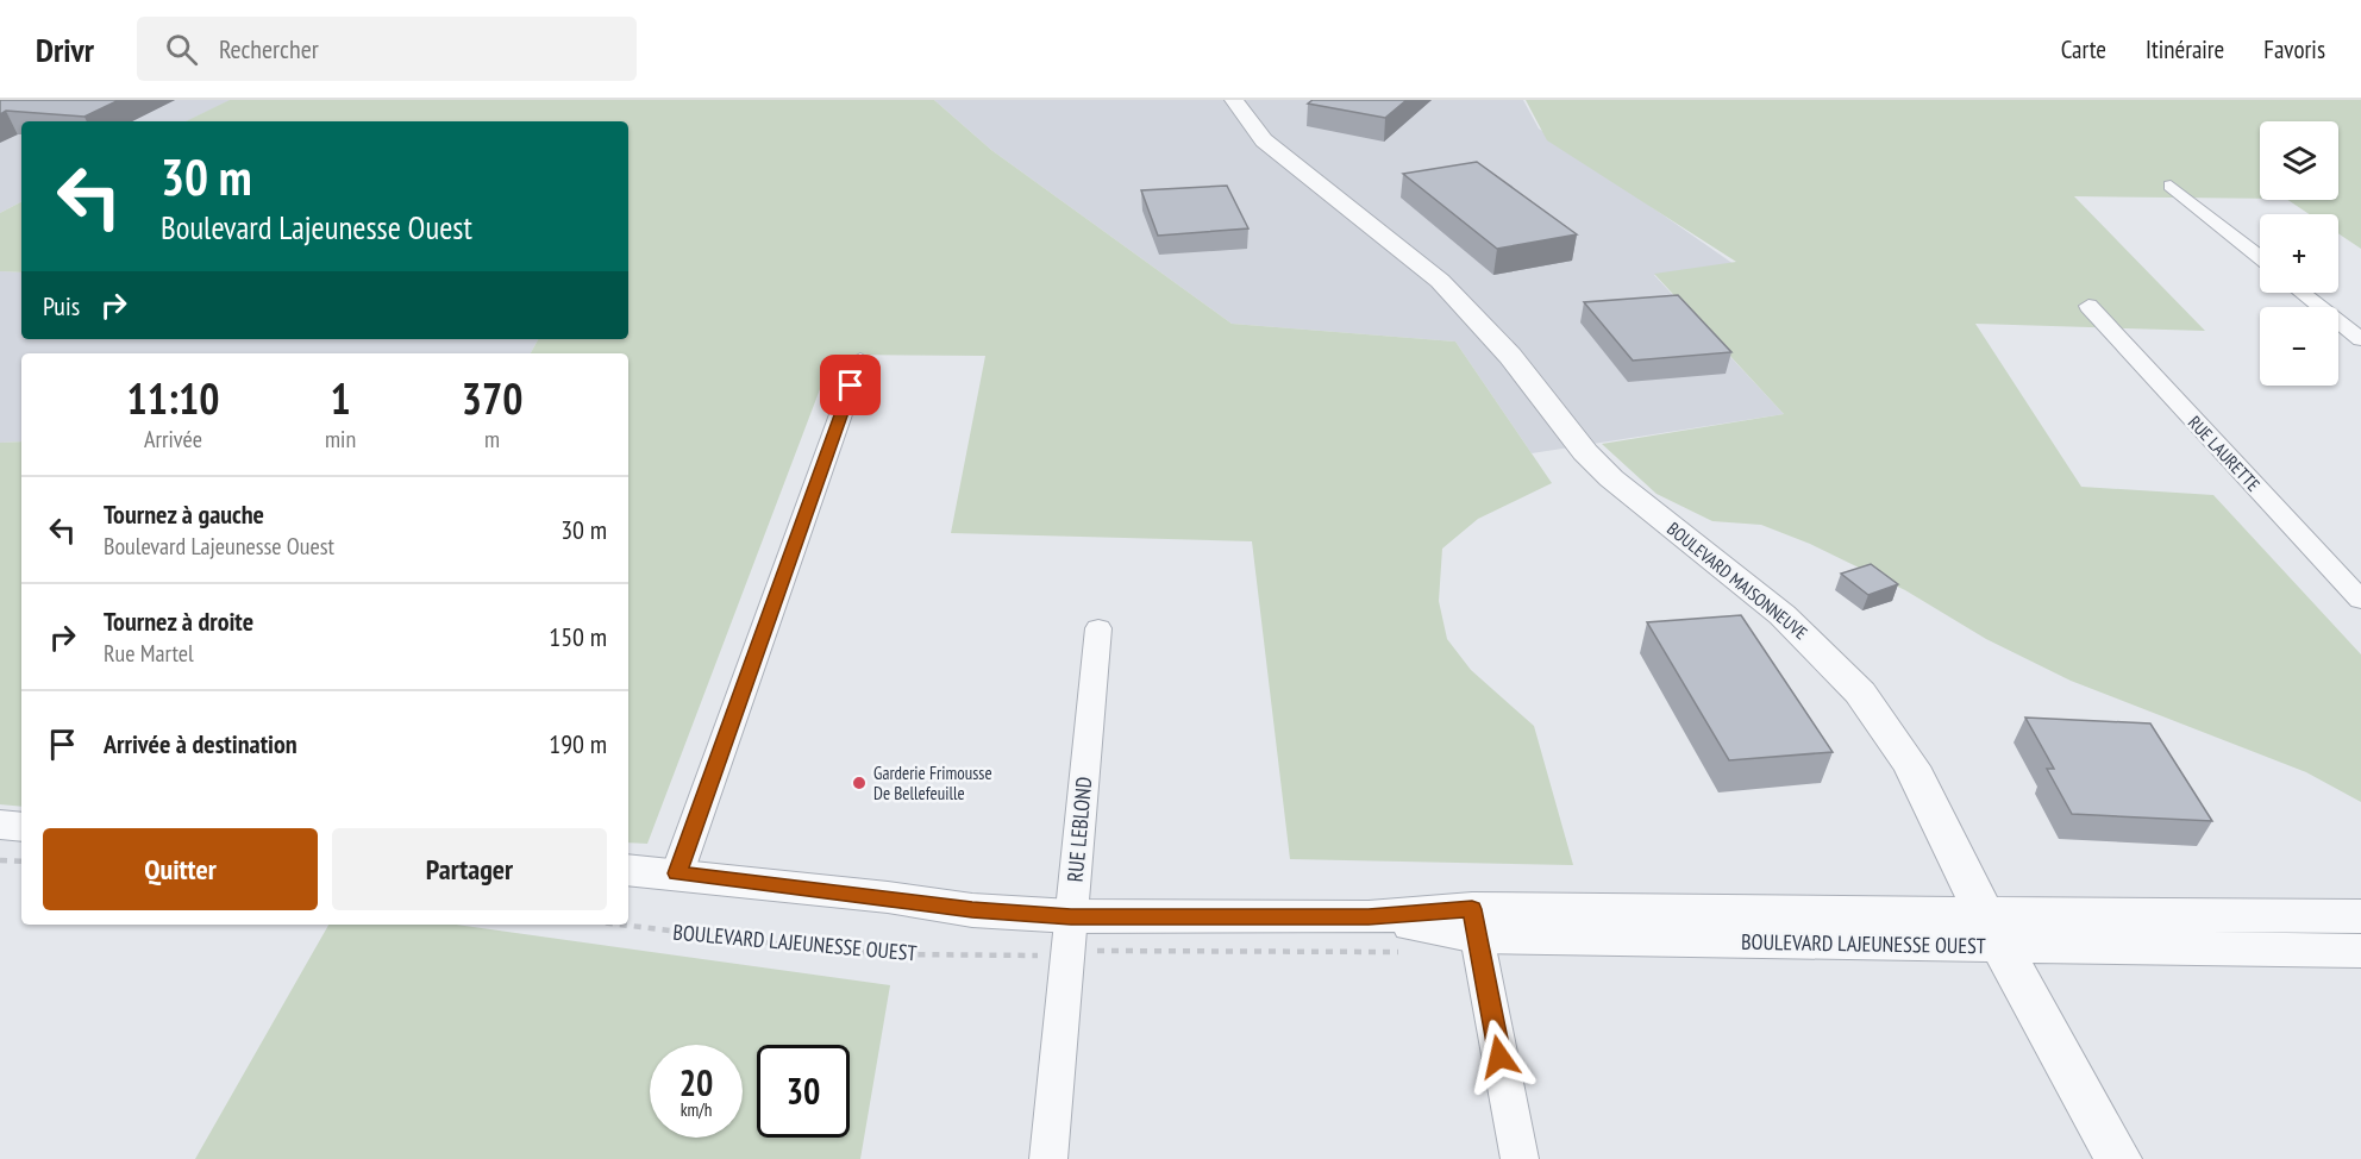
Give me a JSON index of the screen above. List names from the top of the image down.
{
  "streets": {
    "street": [
      "RUE LAURETTE",
      "BOULEVARD MAISONNEUVE",
      "RUE LEBLOND",
      "BOULEVARD LAJEUNESSE OUEST"
    ]
  },
  "crossings": [
    ["BOULEVARD MAISONNEUVE", "BOULEVARD LAJEUNESSE OUEST"],
    ["RUE LEBLOND", "BOULEVARD LAJEUNESSE OUEST"]
  ],
  "places": ["Garderie Frimousse De Bellefeuille"],
  "page": {
    "header": "Drivr",
    "search": "Rechercher",
    "nav": ["Carte", "Itinéraire", "Favoris"],
    "map_buttons": ["+", "−"],
    "turn": ["30 m", "Boulevard Lajeunesse Ouest"],
    "then": "Puis",
    "eta": [
      "11:10",
      "Arrivée",
      "1",
      "min",
      "370",
      "m"
    ],
    "list": [
      {
        "name": "Tournez à gauche",
        "note": "Boulevard Lajeunesse Ouest",
        "value": "30 m"
      },
      {
        "name": "Tournez à droite",
        "note": "Rue Martel",
        "value": "150 m"
      },
      {
        "name": "Arrivée à destination",
        "value": "190 m"
      }
    ],
    "buttons": ["Quitter", "Partager"],
    "speed": "20 km/h",
    "limit": "30"
  }
}
